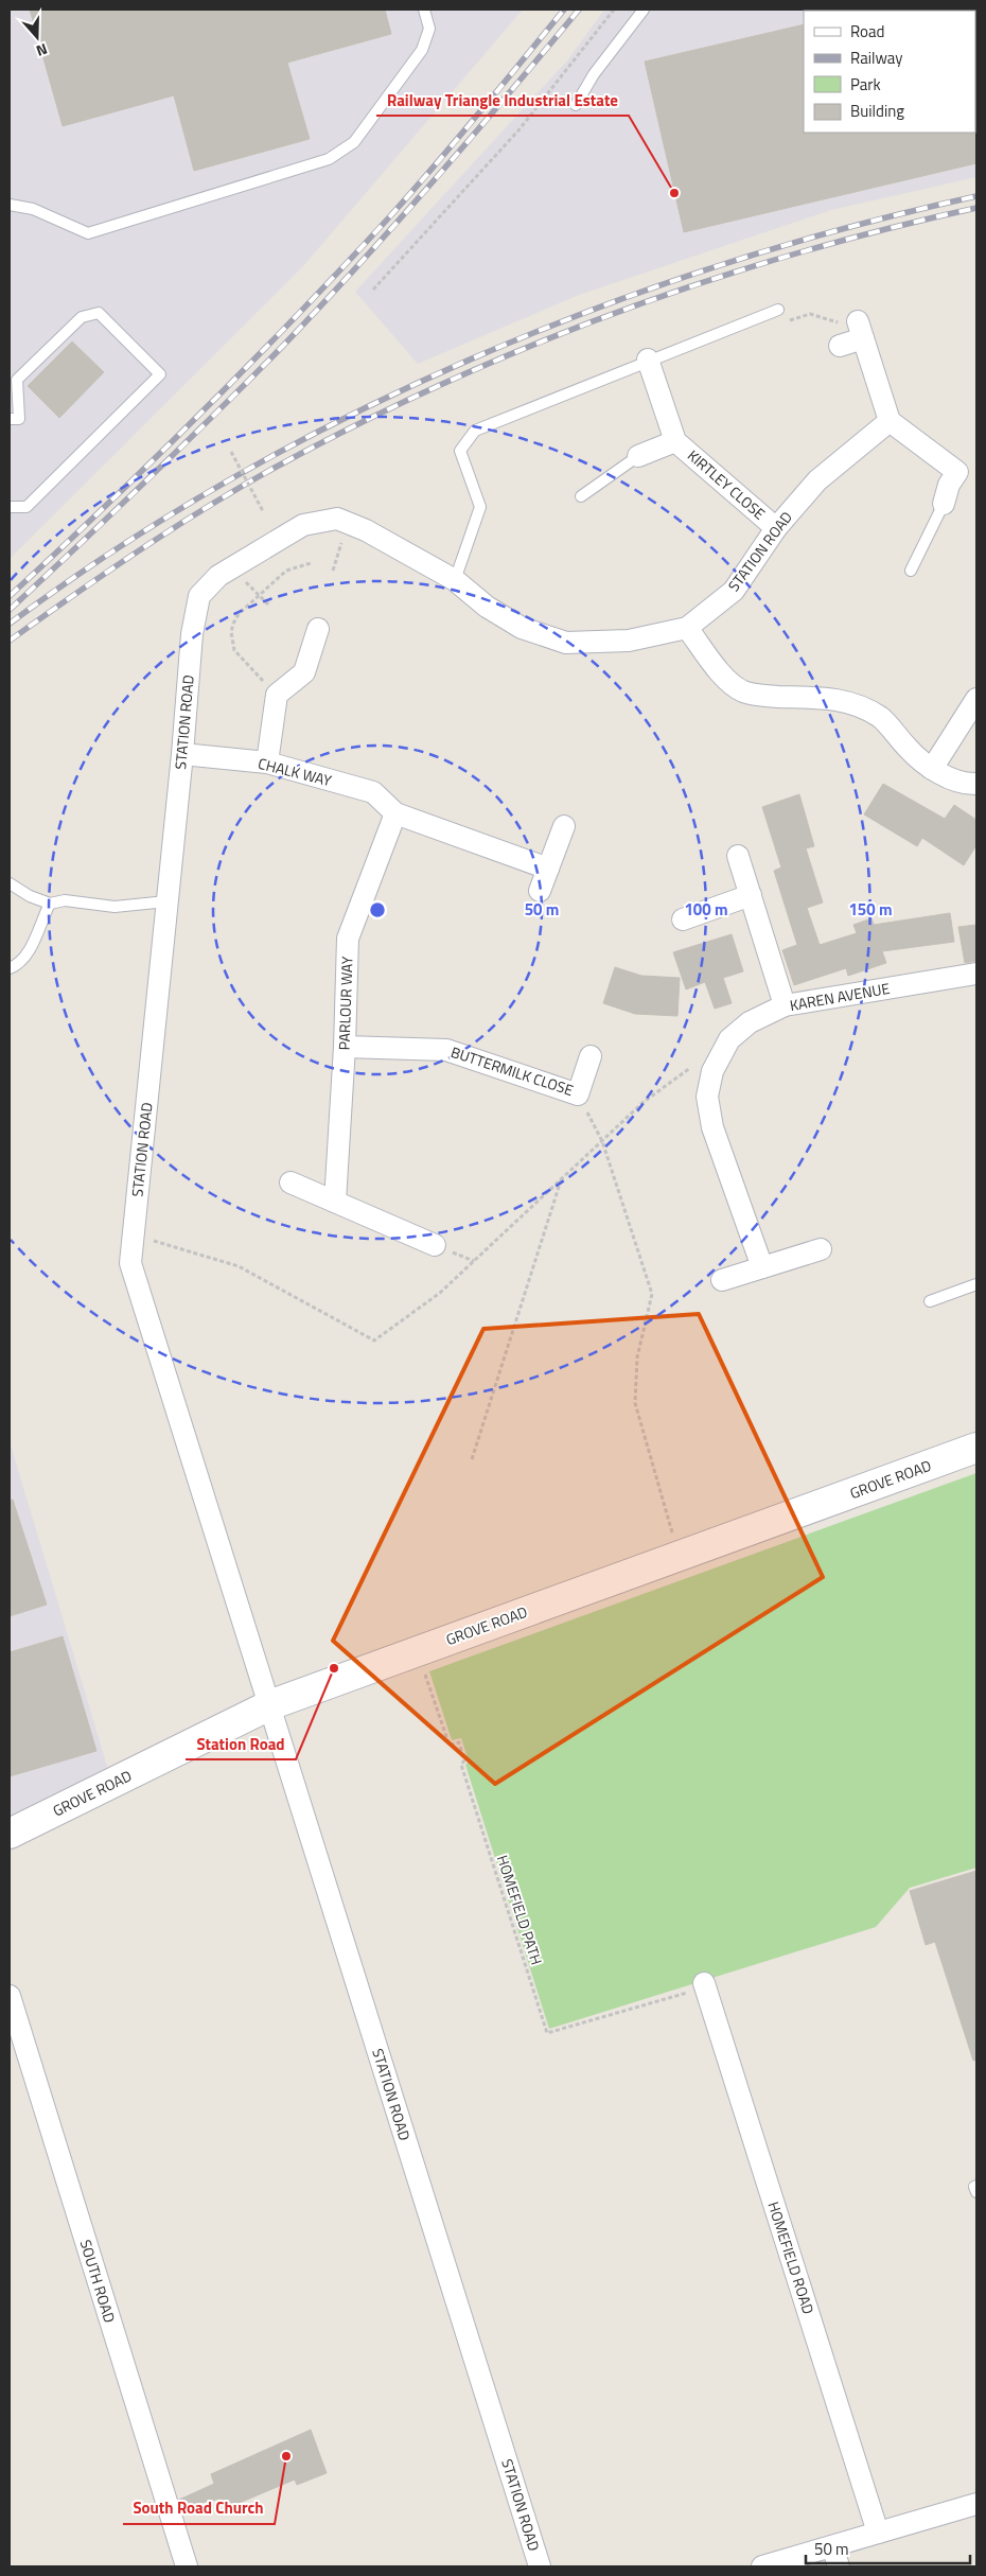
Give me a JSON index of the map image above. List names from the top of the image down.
{
  "streets": {
    "street": [
      "KIRTLEY CLOSE",
      "STATION ROAD",
      "CHALK WAY",
      "KAREN AVENUE",
      "PARLOUR WAY",
      "BUTTERMILK CLOSE",
      "GROVE ROAD",
      "HOMEFIELD ROAD",
      "SOUTH ROAD"
    ],
    "path": ["HOMEFIELD PATH"]
  },
  "crossings": [
    ["KIRTLEY CLOSE", "STATION ROAD"],
    ["STATION ROAD", "CHALK WAY"],
    ["STATION ROAD", "GROVE ROAD"],
    ["CHALK WAY", "PARLOUR WAY"],
    ["PARLOUR WAY", "BUTTERMILK CLOSE"],
    ["GROVE ROAD", "HOMEFIELD PATH"],
    ["HOMEFIELD PATH", "HOMEFIELD ROAD"]
  ],
  "places": ["Railway Triangle Industrial Estate", "Station Road", "South Road Church"],
  "legend": [
    "Road",
    "Railway",
    "Park",
    "Building"
  ],
  "scale_bar": "50 m",
  "north": "bottom",
  "rings": ["50 m", "100 m", "150 m"]
}
